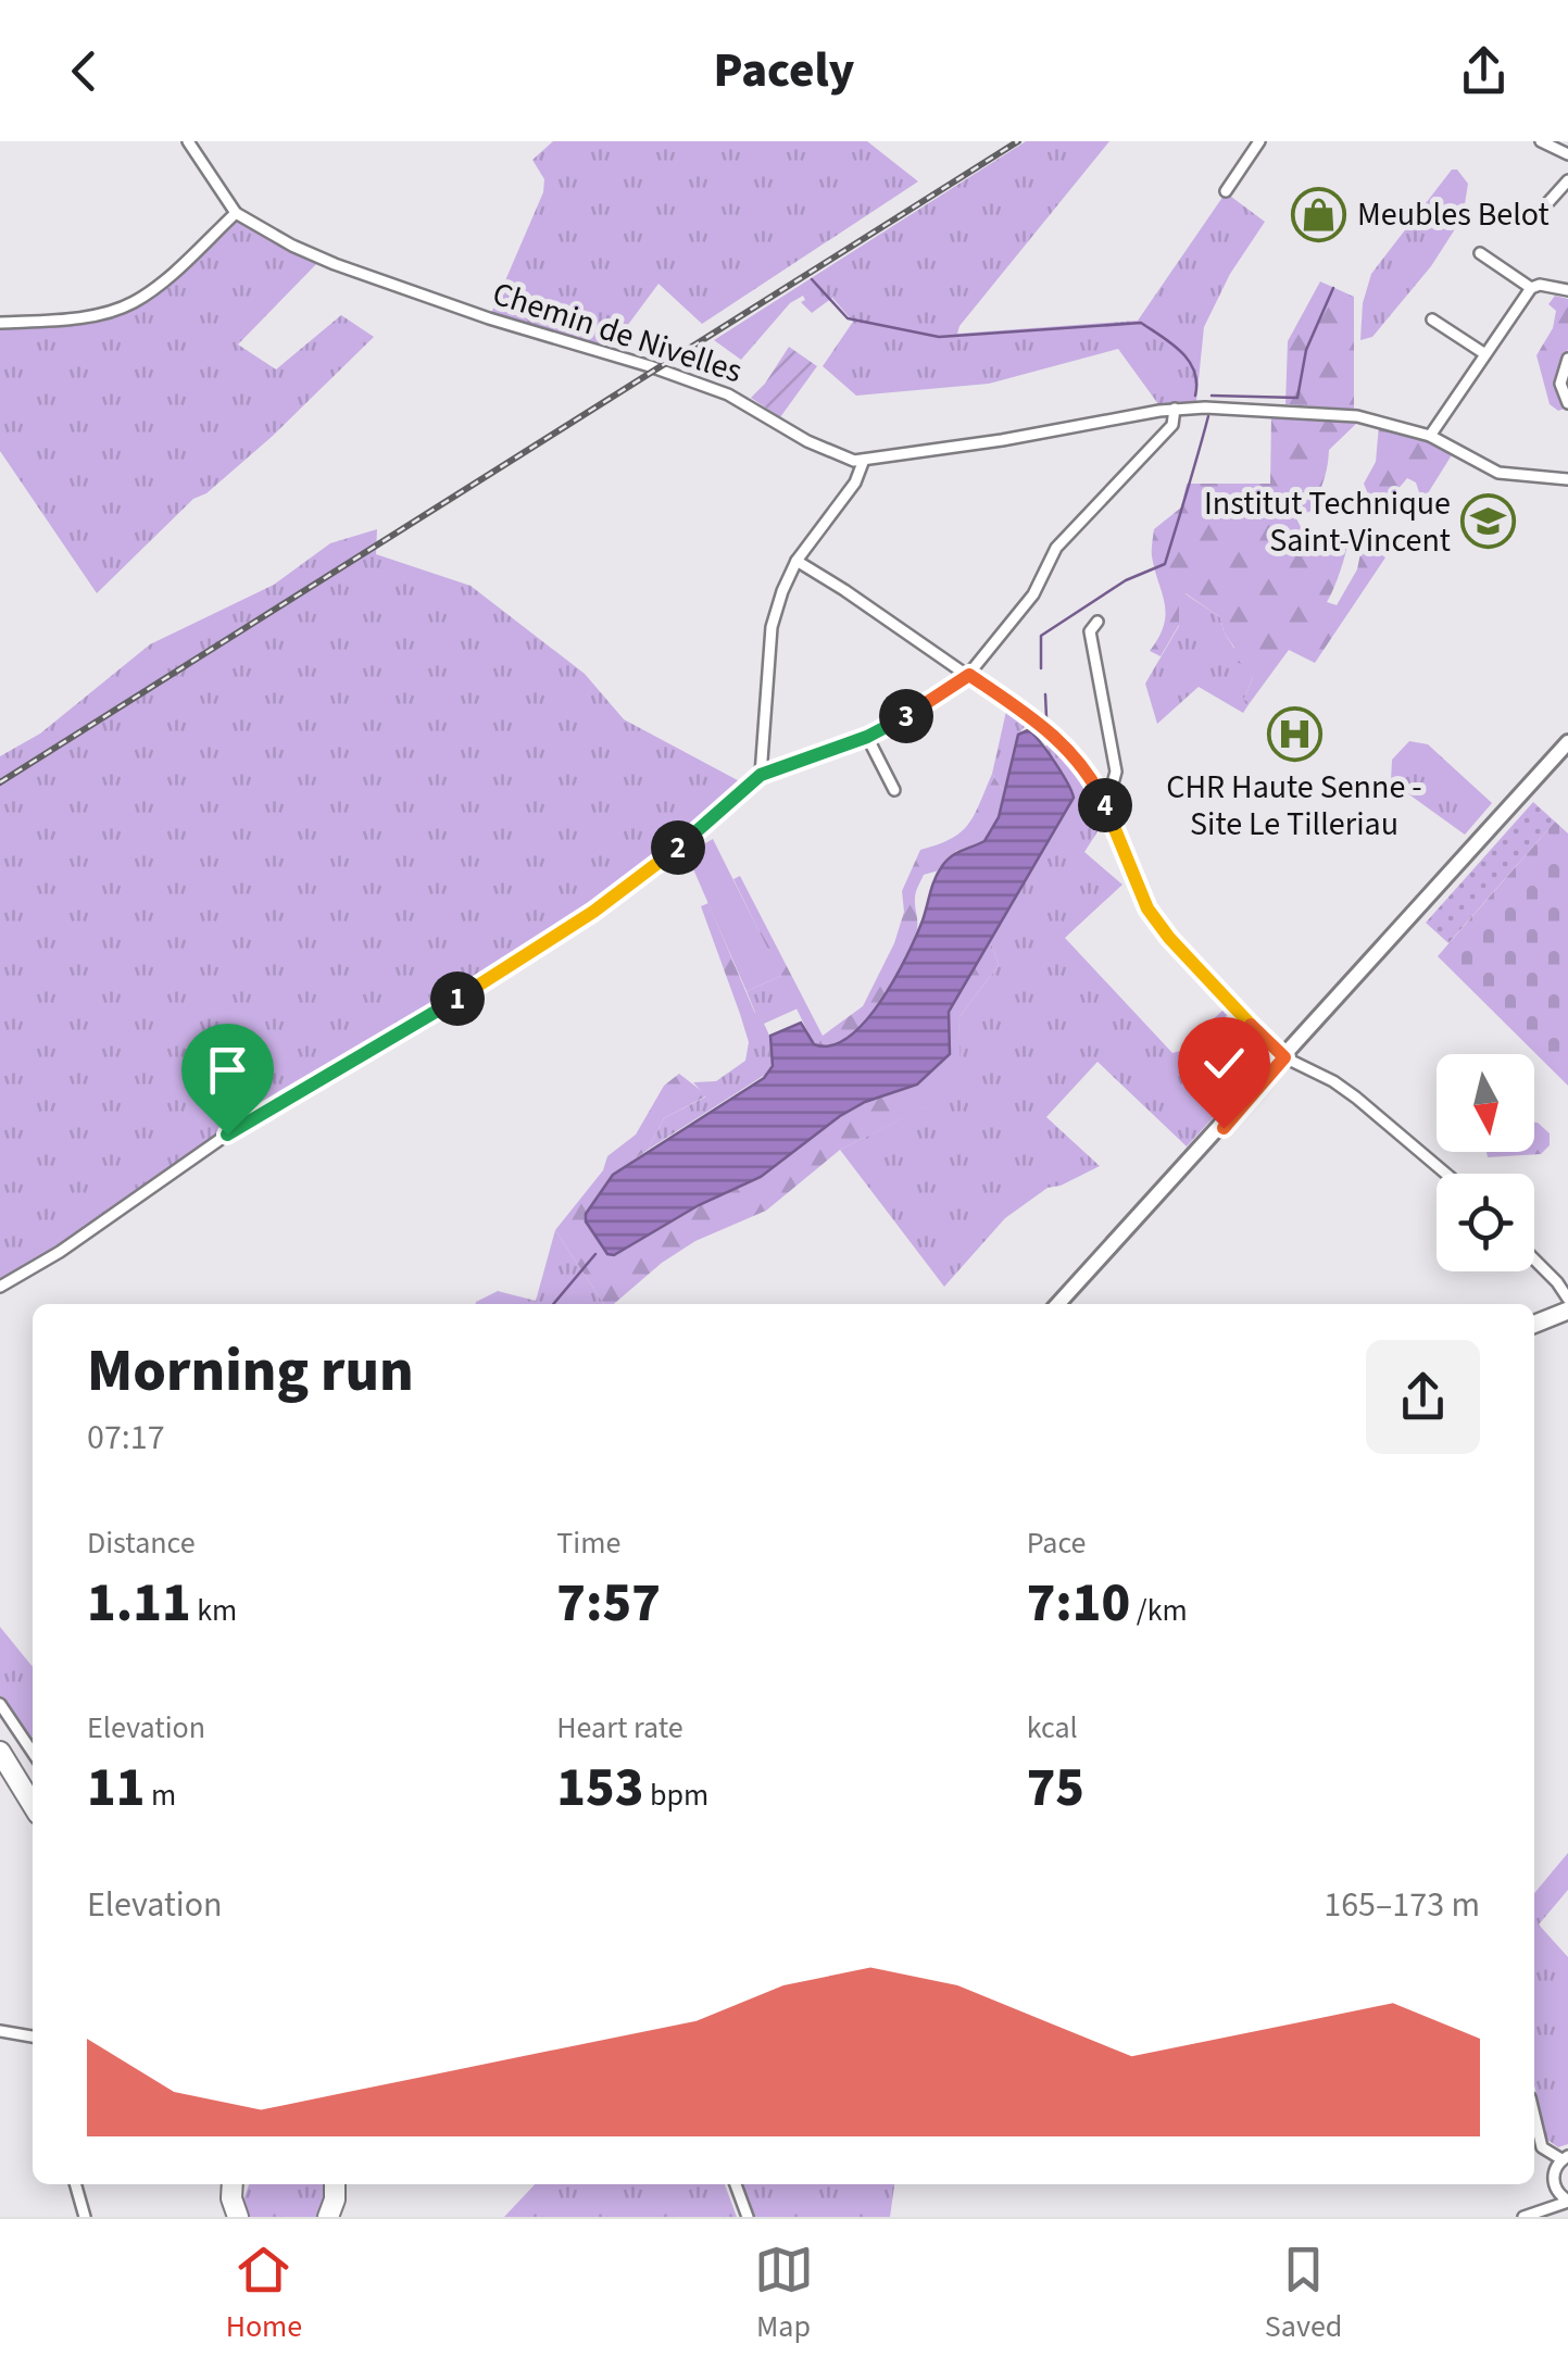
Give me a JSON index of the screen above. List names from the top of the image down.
{
  "streets": {
    "street": ["Chemin de Nivelles"]
  },
  "places": {
    "shop": ["Meubles Belot"],
    "school or university": ["Institut Technique Saint-Vincent"],
    "hospital": ["CHR Haute Senne - Site Le Tilleriau"]
  },
  "north": "bottom",
  "page": {
    "header": "Pacely",
    "pins": [
      "3",
      "4",
      "2",
      "1"
    ],
    "heading": ["Morning run", "07:17"],
    "stats": [
      ["Distance", "1.11 km"],
      ["Time", "7:57"],
      ["Pace", "7:10 /km"],
      ["Elevation", "11 m"],
      ["Heart rate", "153 bpm"],
      ["kcal", "75"]
    ],
    "chart": ["Elevation", "165–173 m"],
    "tabs": ["Home", "Map", "Saved"]
  }
}
